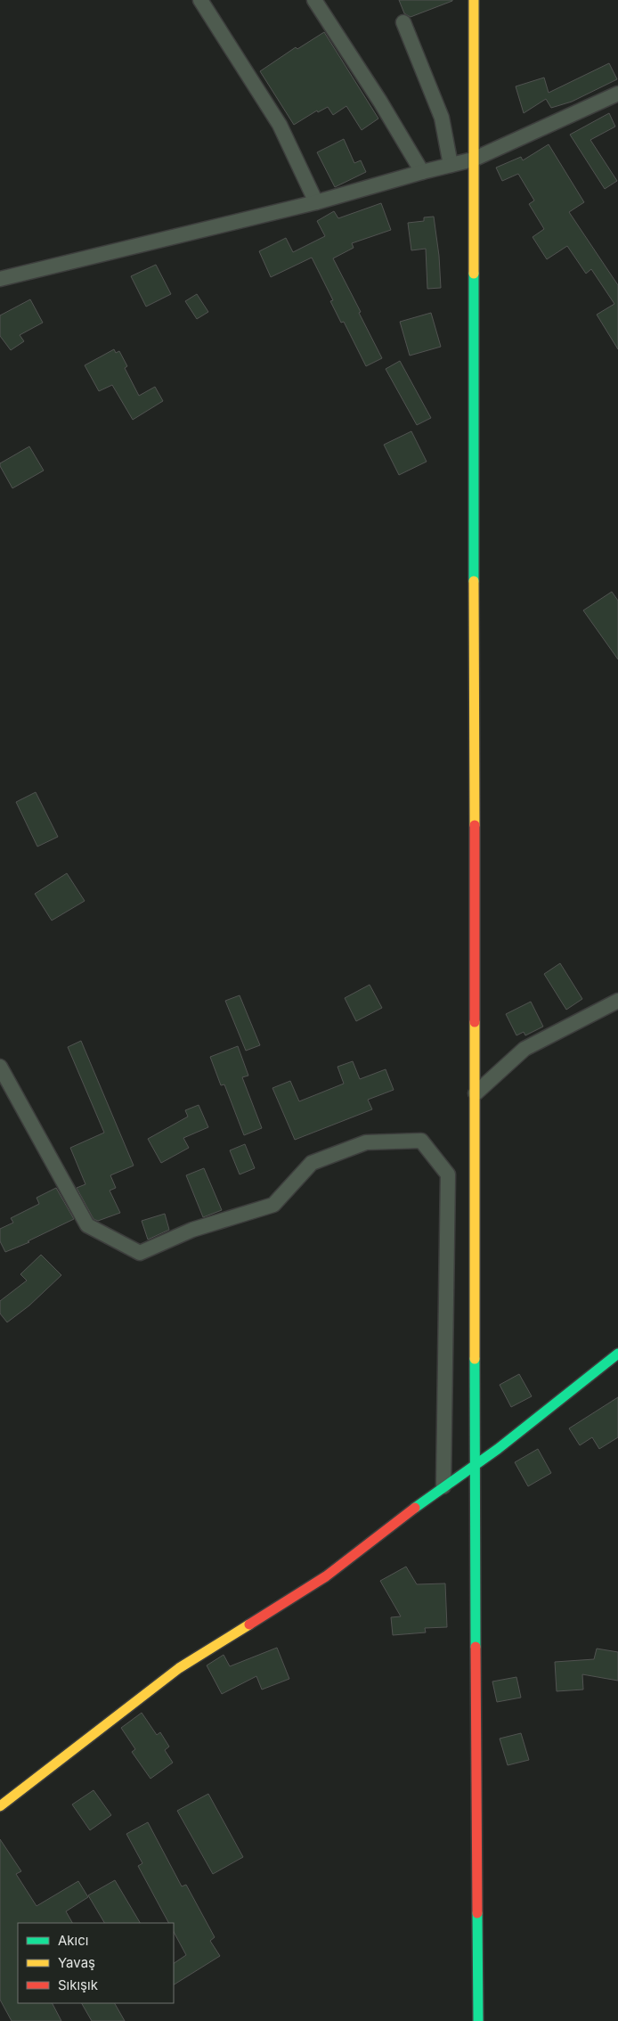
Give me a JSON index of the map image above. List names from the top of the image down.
{
  "legend": ["Akıcı", "Yavaş", "Sıkışık"]
}
